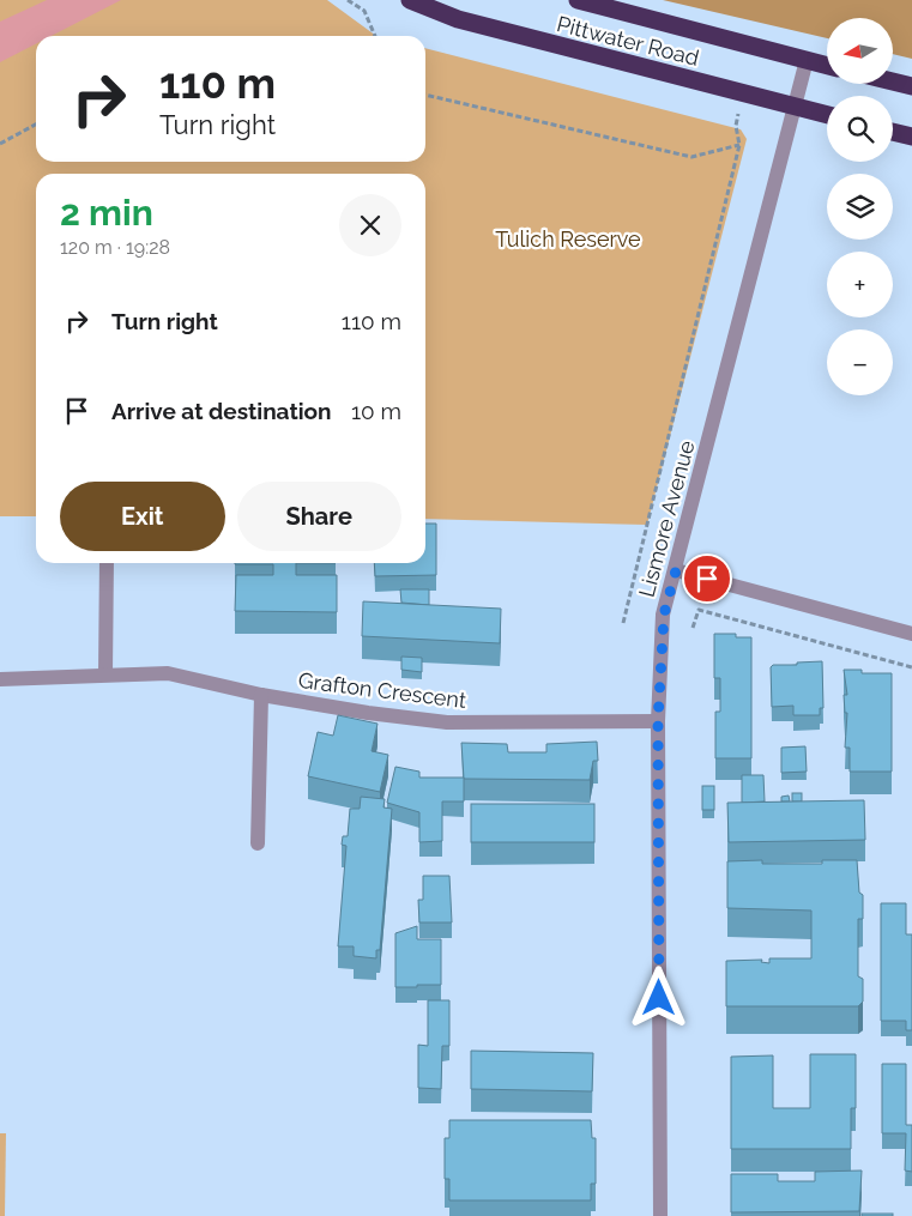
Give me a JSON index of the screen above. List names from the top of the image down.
{
  "streets": {
    "highway": ["Pittwater Road"],
    "street": ["Lismore Avenue", "Grafton Crescent"]
  },
  "crossings": [
    ["Pittwater Road", "Lismore Avenue"],
    ["Lismore Avenue", "Grafton Crescent"]
  ],
  "parks": ["Tulich Reserve"],
  "north": "left",
  "page": {
    "map_buttons": ["+", "−"],
    "turn": ["110 m", "Turn right"],
    "heading": ["2 min", "120 m · 19:28"],
    "list": [
      {
        "name": "Turn right",
        "value": "110 m"
      },
      {
        "name": "Arrive at destination",
        "value": "10 m"
      }
    ],
    "buttons": ["Exit", "Share"]
  }
}
